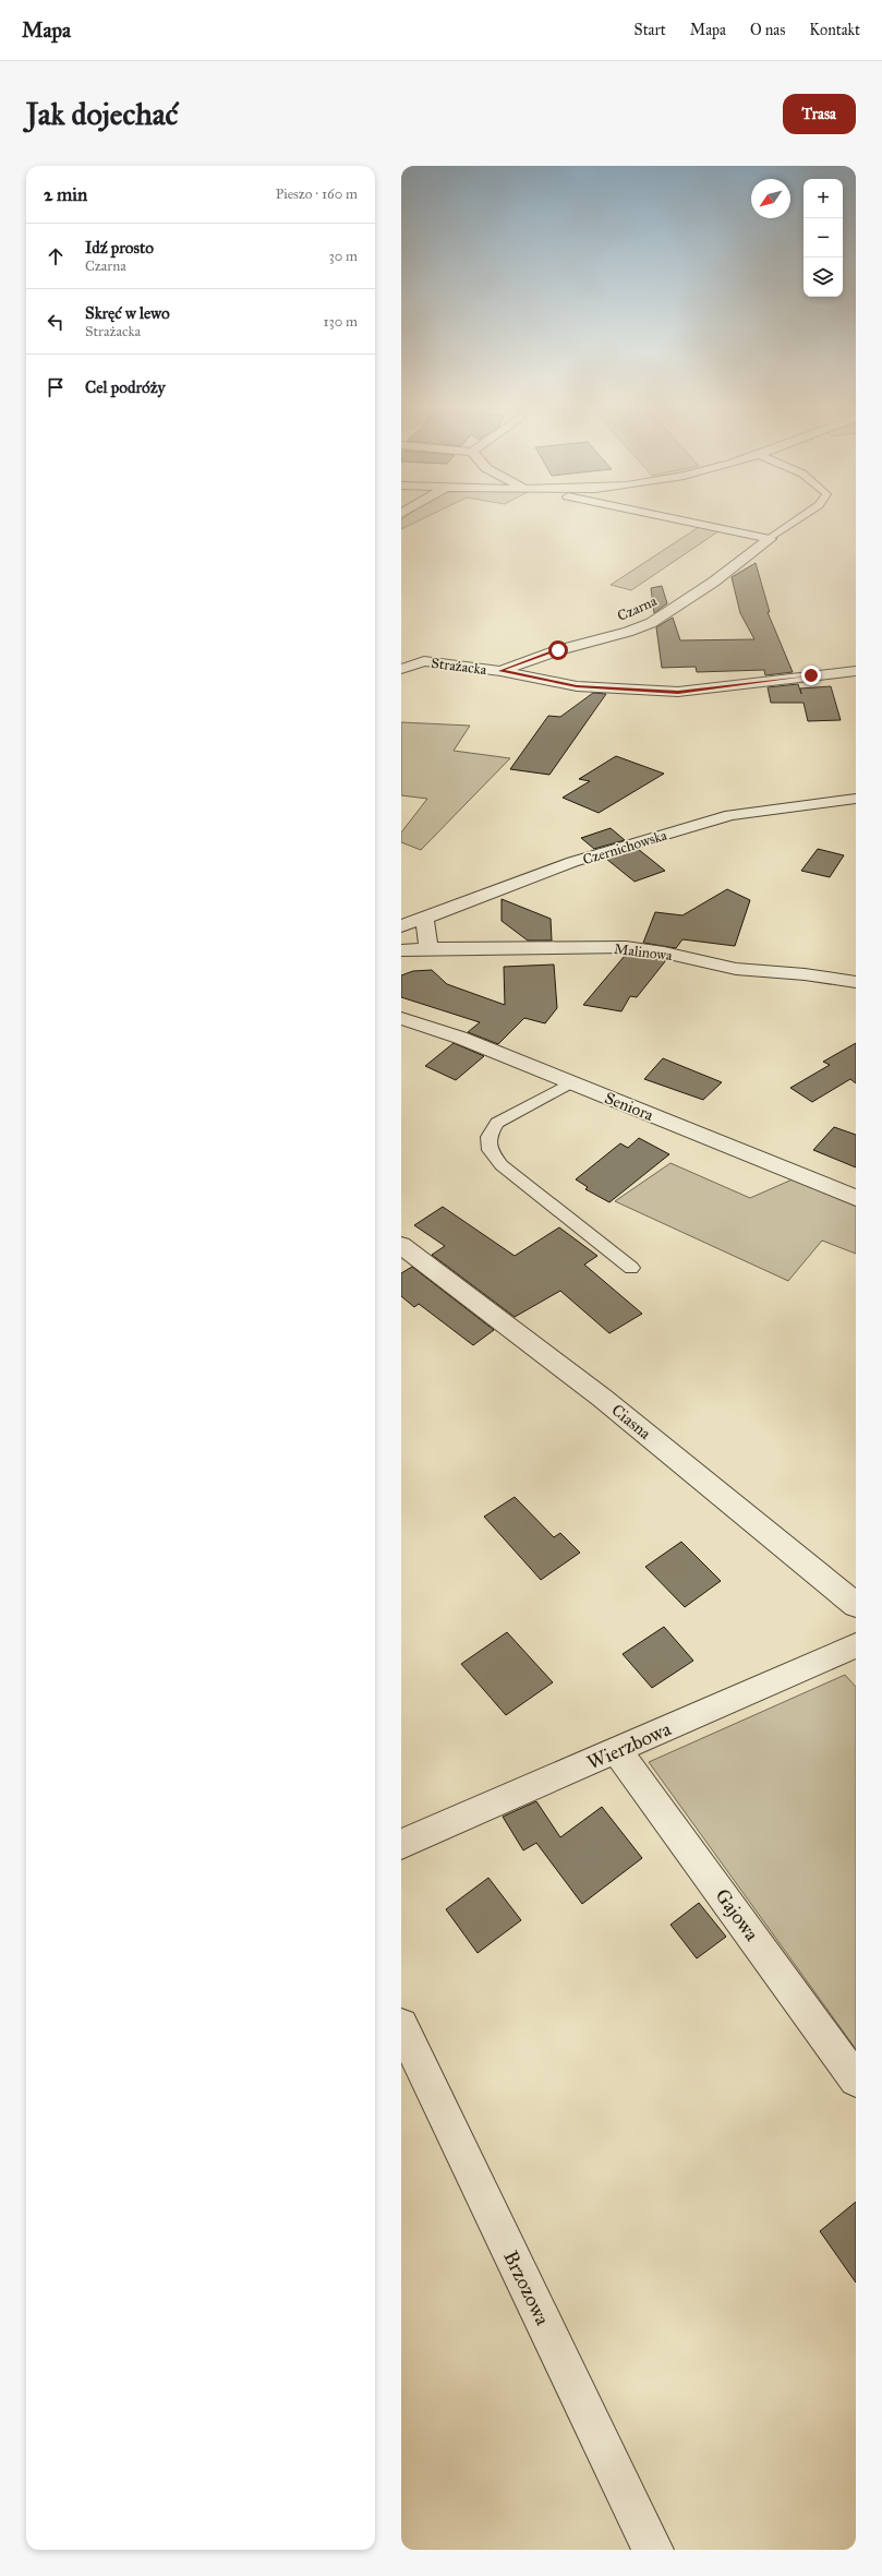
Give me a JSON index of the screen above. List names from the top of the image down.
{
  "streets": {
    "street": [
      "Czarna",
      "Strażacka",
      "Czernichowska",
      "Malinowa",
      "Seniora",
      "Ciasna",
      "Wierzbowa",
      "Gajowa",
      "Brzozowa"
    ]
  },
  "crossings": [
    ["Czarna", "Strażacka"],
    ["Wierzbowa", "Gajowa"]
  ],
  "north": "bottom left",
  "page": {
    "header": "Mapa",
    "nav": [
      "Start",
      "Mapa",
      "O nas",
      "Kontakt"
    ],
    "buttons": "Trasa",
    "title": "Jak dojechać",
    "heading": ["2 min", "Pieszo · 160 m"],
    "map_buttons": ["+", "−"],
    "list": [
      ["Idź prosto", "Czarna", "30 m"],
      ["Skręć w lewo", "Strażacka", "130 m"],
      "Cel podróży"
    ]
  }
}
